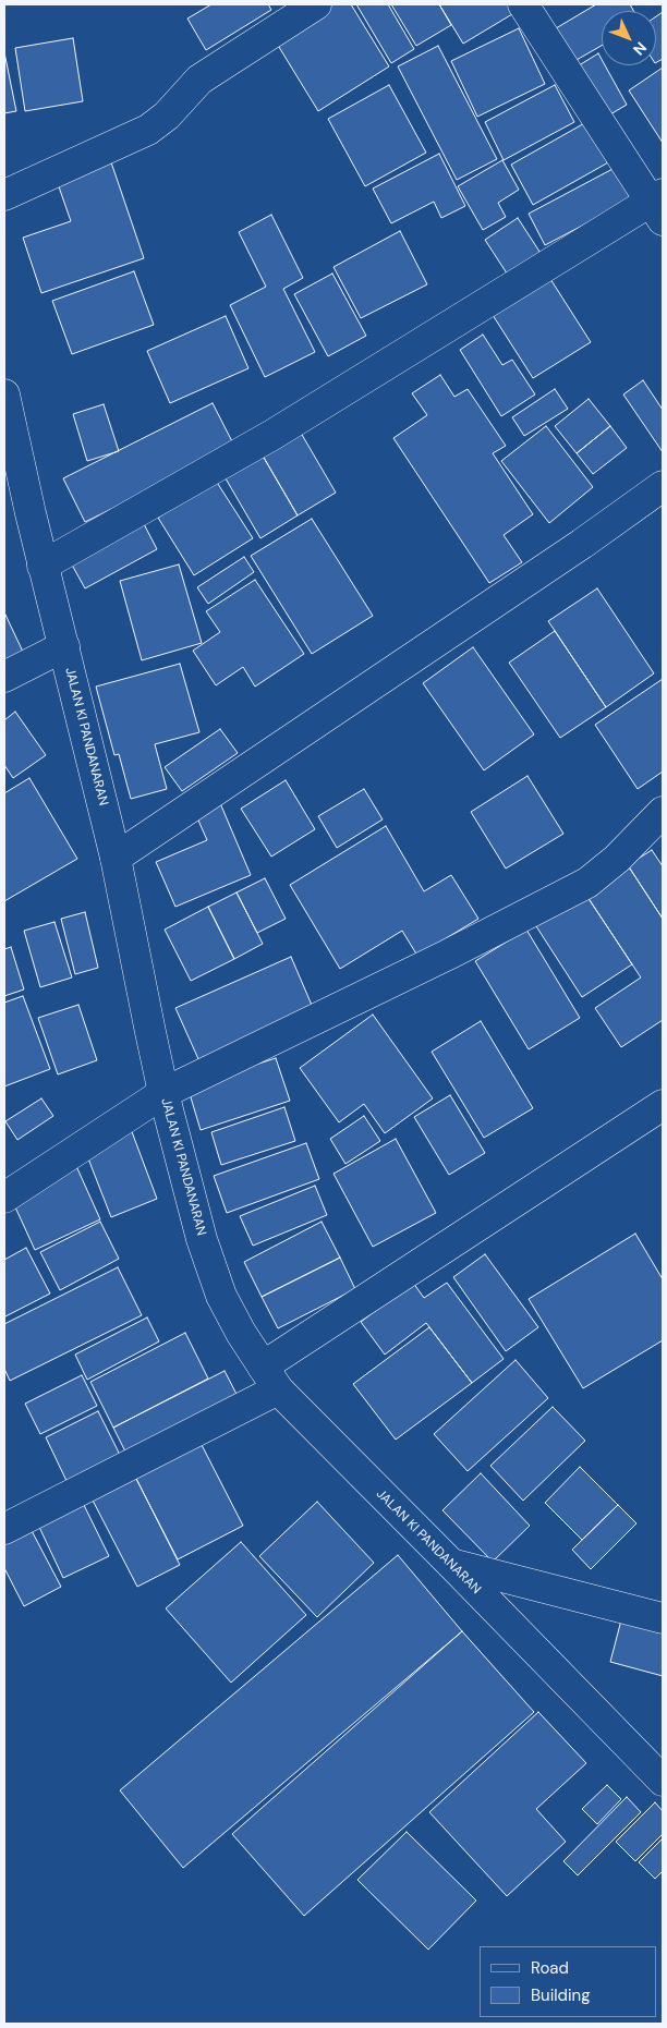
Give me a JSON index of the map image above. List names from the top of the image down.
{
  "streets": {
    "street": ["JALAN KI PANDANARAN"]
  },
  "legend": ["Road", "Building"],
  "north": "bottom right"
}
